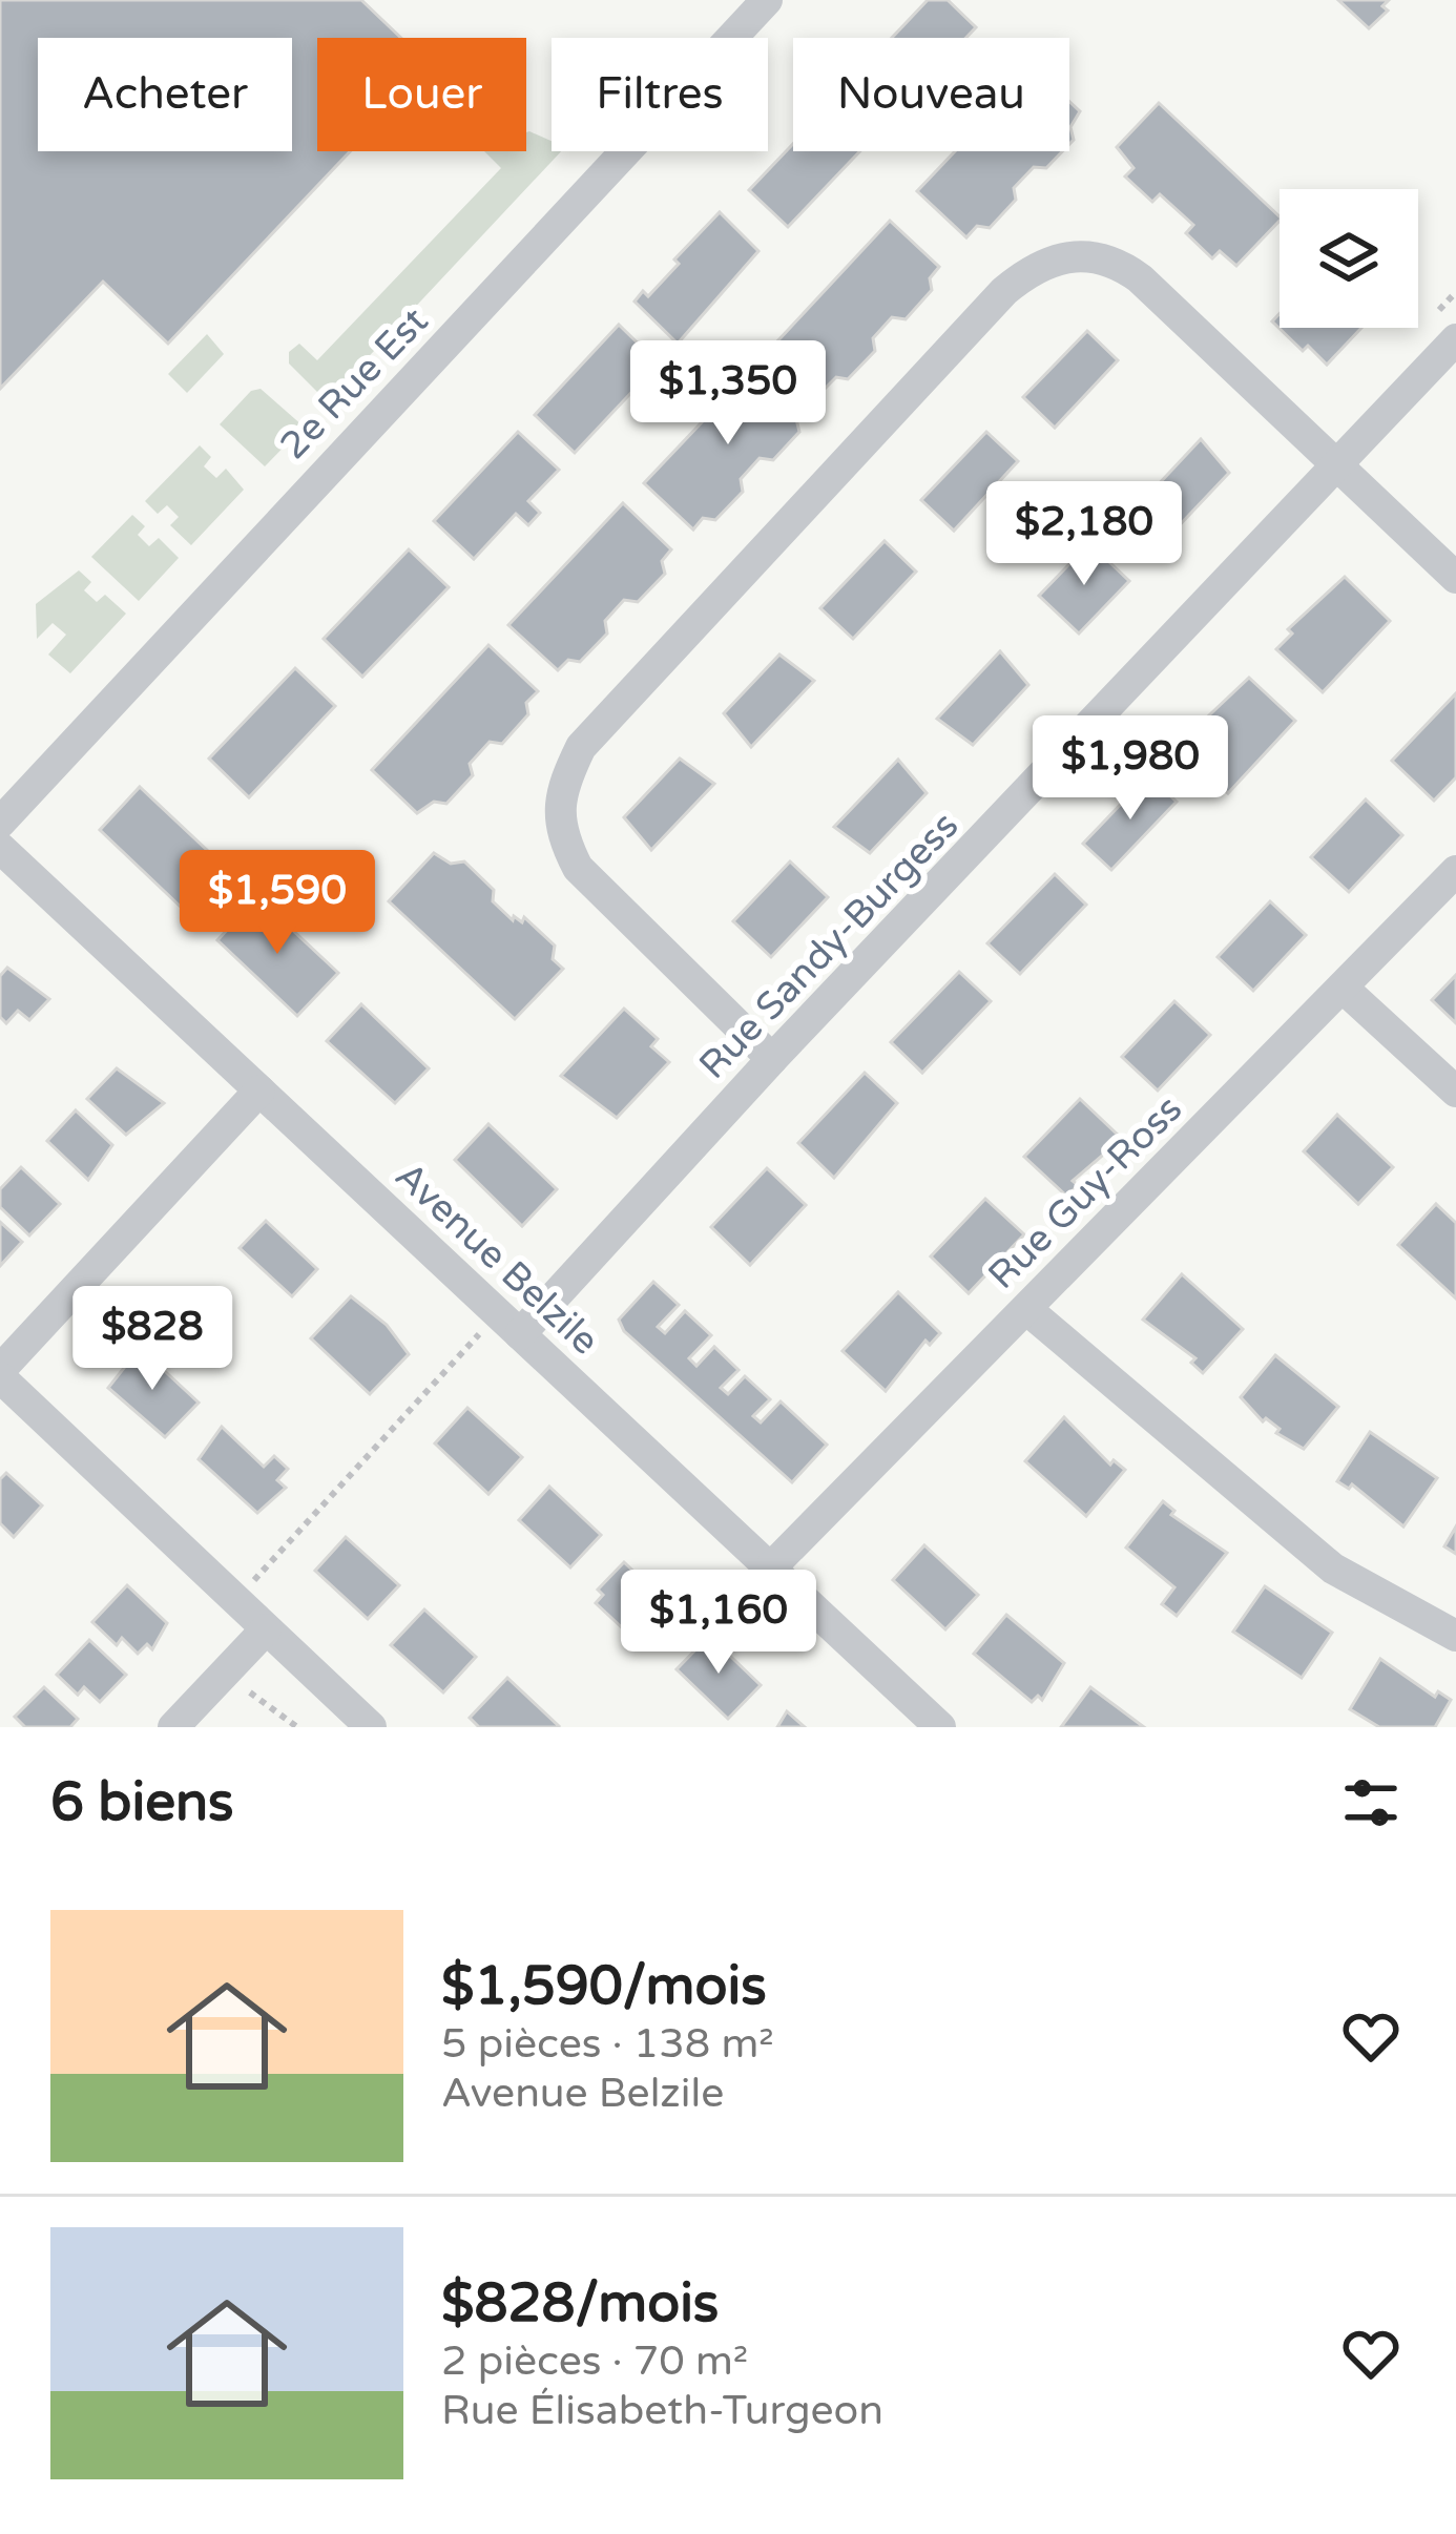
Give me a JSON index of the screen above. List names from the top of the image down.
{
  "streets": {
    "street": [
      "2e Rue Est",
      "Rue Sandy-Burgess",
      "Rue Guy-Ross",
      "Avenue Belzile"
    ]
  },
  "crossings": [
    ["Rue Sandy-Burgess", "Avenue Belzile"],
    ["Rue Guy-Ross", "Avenue Belzile"]
  ],
  "page": {
    "chip": [
      "Acheter",
      "Louer",
      "Filtres",
      "Nouveau"
    ],
    "price": [
      "$1,350",
      "$2,180",
      "$1,980",
      "$1,590",
      "$828",
      "$1,160"
    ],
    "heading": "6 biens",
    "list": [
      {
        "name": "$1,590/mois",
        "note": "5 pièces · 138 m² · Avenue Belzile"
      },
      {
        "name": "$828/mois",
        "note": "2 pièces · 70 m² · Rue Élisabeth-Turgeon"
      }
    ]
  }
}
